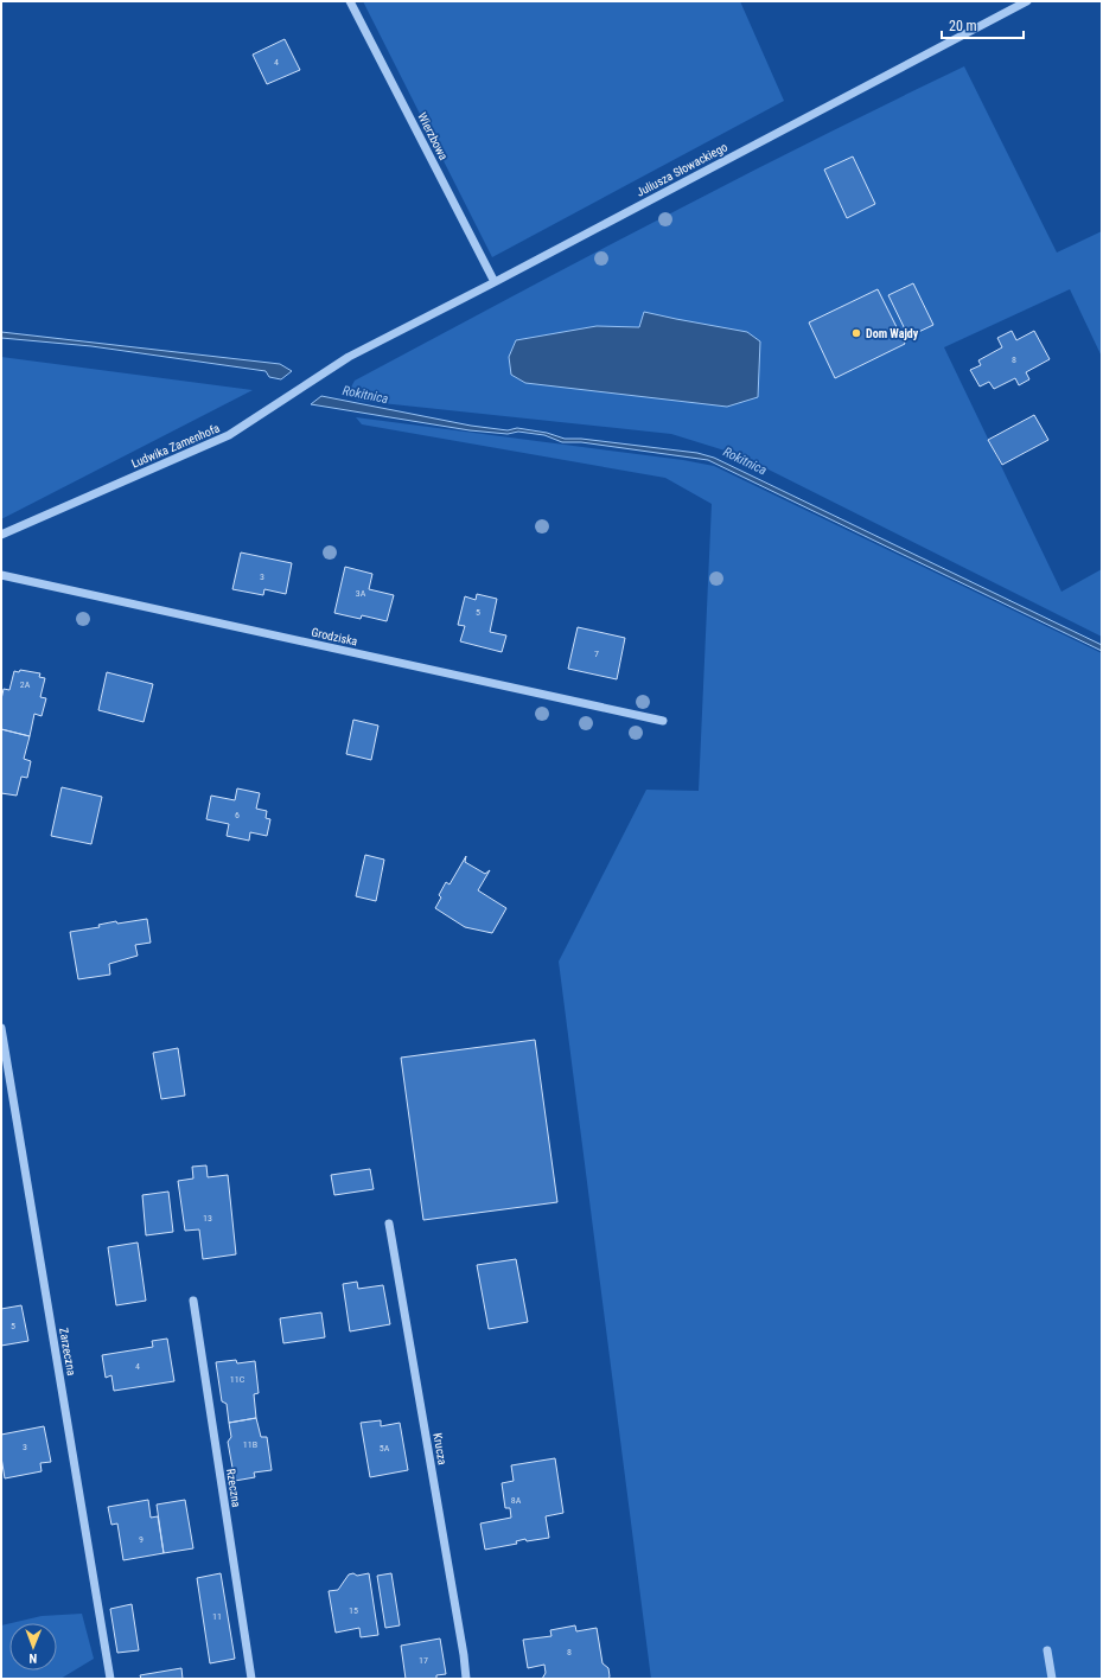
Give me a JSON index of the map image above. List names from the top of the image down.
{
  "streets": {
    "street": [
      "Wierzbowa",
      "Juliusza Słowackiego",
      "Ludwika Zamenhofa",
      "Grodziska",
      "Zarzeczna",
      "Krucza",
      "Rzeczna"
    ]
  },
  "crossings": [
    ["Wierzbowa", "Juliusza Słowackiego"],
    ["Juliusza Słowackiego", "Ludwika Zamenhofa"]
  ],
  "water": ["Rokitnica"],
  "places": ["Dom Wajdy"],
  "house_numbers": [
    "4",
    "8",
    "3",
    "3A",
    "5",
    "7",
    "2A",
    "6",
    "13",
    "5",
    "4",
    "11C",
    "11B",
    "3",
    "5A",
    "8A",
    "9",
    "15",
    "11",
    "8",
    "17"
  ],
  "scale_bar": "20 m",
  "north": "bottom"
}
